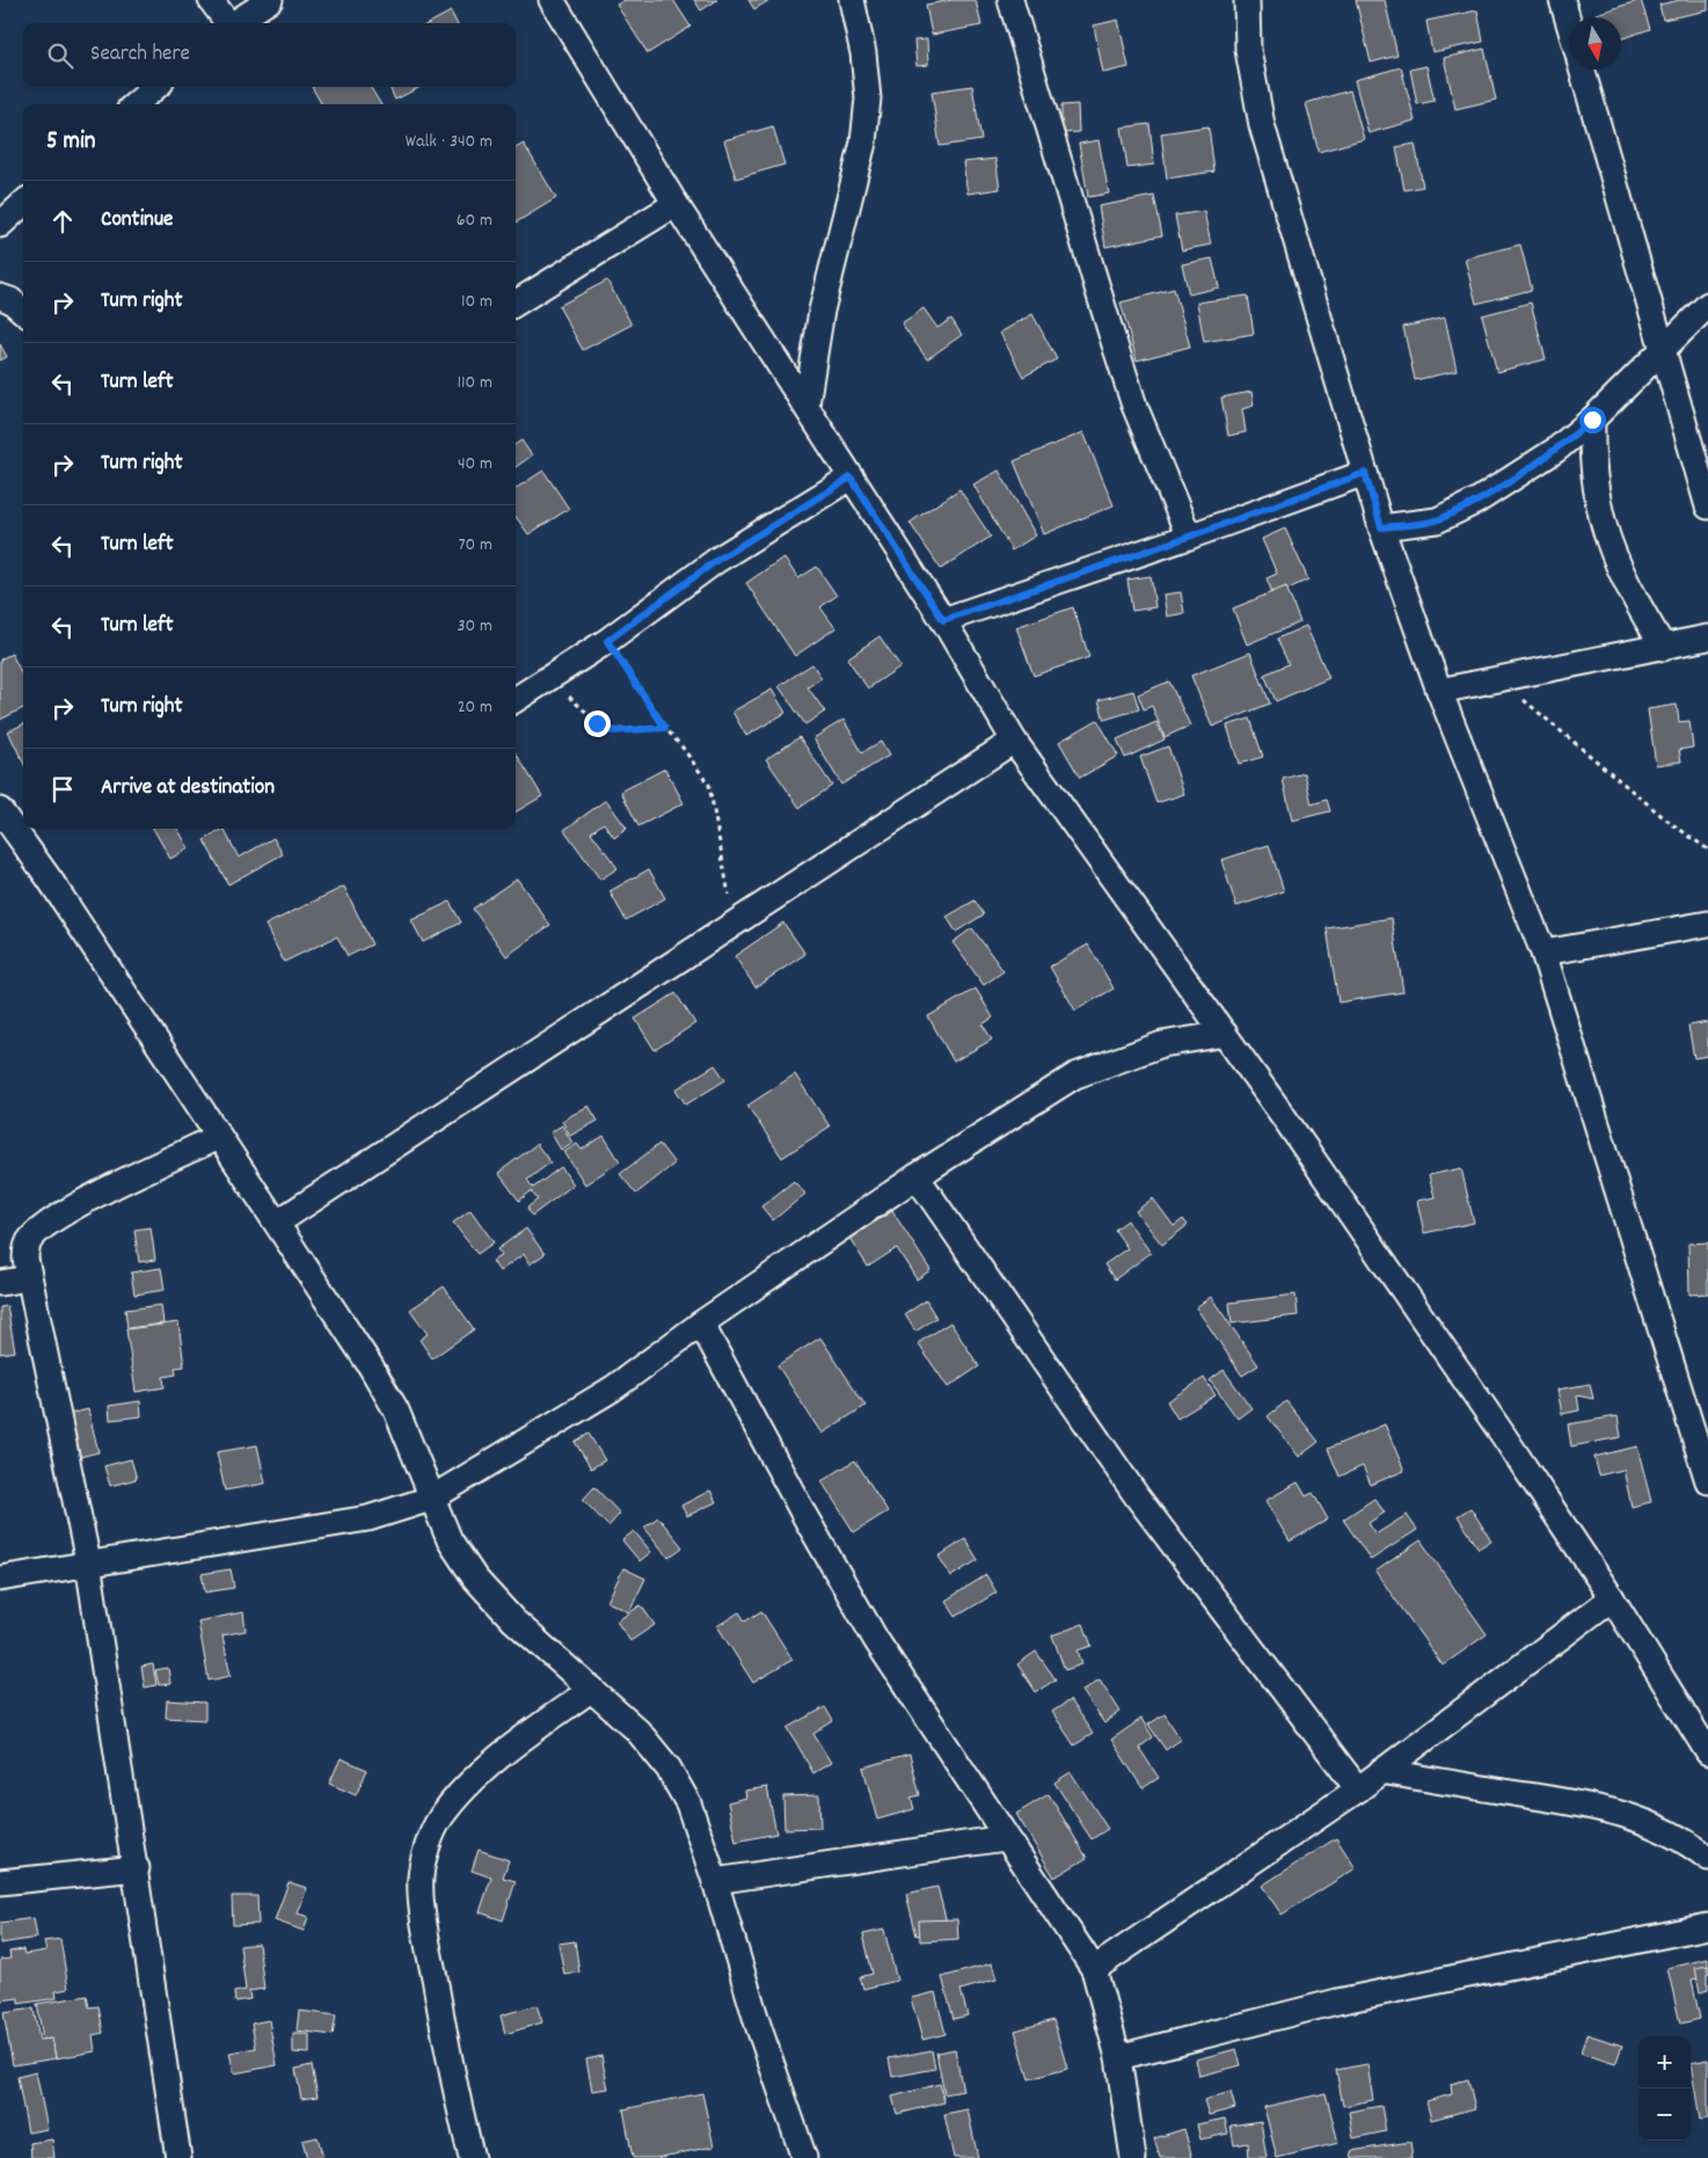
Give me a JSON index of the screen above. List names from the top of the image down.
{
  "north": "bottom",
  "page": {
    "search": "Search here",
    "heading": ["5 min", "Walk · 340 m"],
    "list": [
      ["Continue", "60 m"],
      ["Turn right", "10 m"],
      ["Turn left", "110 m"],
      ["Turn right", "40 m"],
      ["Turn left", "70 m"],
      ["Turn left", "30 m"],
      ["Turn right", "20 m"],
      "Arrive at destination"
    ],
    "map_buttons": ["+", "−"]
  }
}
